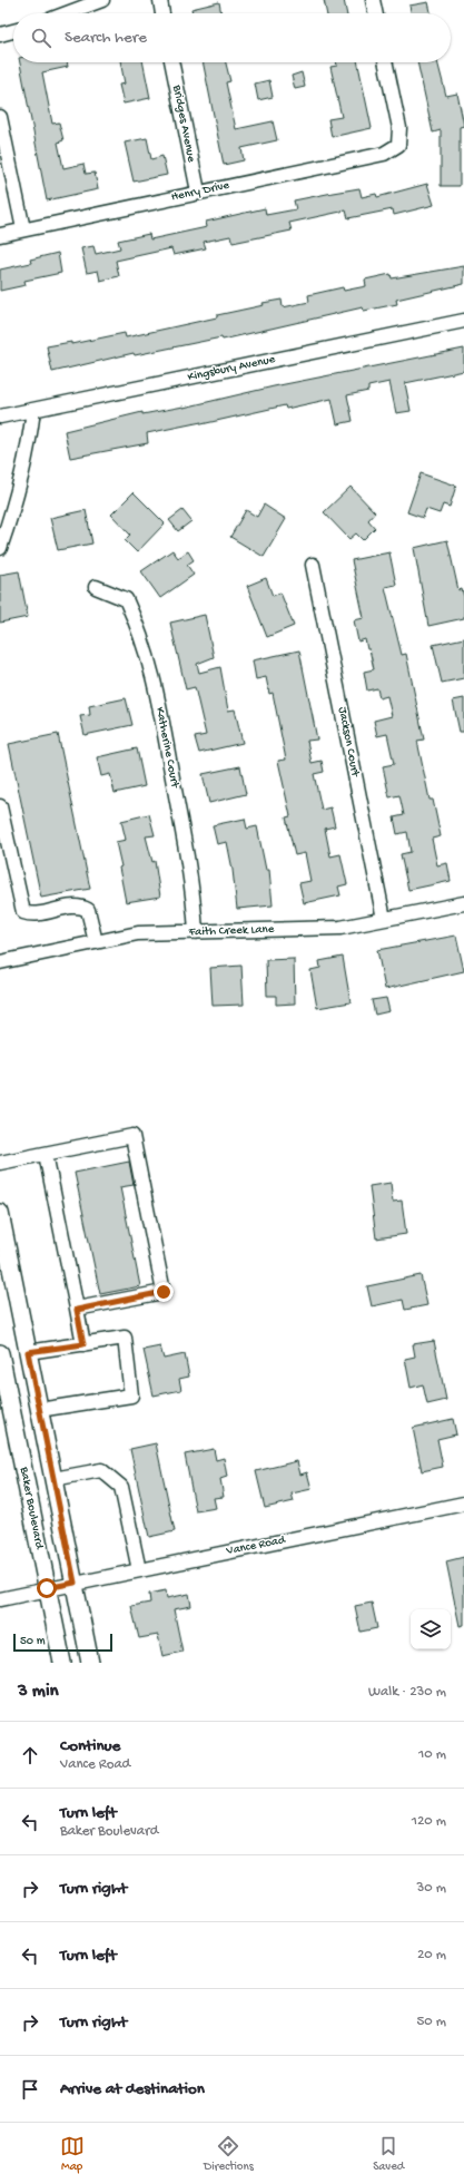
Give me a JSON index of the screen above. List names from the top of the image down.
{
  "streets": {
    "main road": ["Baker Boulevard"],
    "street": [
      "Bridges Avenue",
      "Henry Drive",
      "Kingsbury Avenue",
      "Jackson Court",
      "Katherine Court",
      "Faith Creek Lane",
      "Vance Road"
    ]
  },
  "crossings": [
    ["Bridges Avenue", "Henry Drive"],
    ["Jackson Court", "Faith Creek Lane"],
    ["Katherine Court", "Faith Creek Lane"],
    ["Baker Boulevard", "Vance Road"]
  ],
  "scale_bar": "50 m",
  "page": {
    "search": "Search here",
    "scale": "50 m",
    "heading": ["3 min", "Walk · 230 m"],
    "list": [
      ["Continue", "Vance Road", "10 m"],
      ["Turn left", "Baker Boulevard", "120 m"],
      ["Turn right", "30 m"],
      ["Turn left", "20 m"],
      ["Turn right", "50 m"],
      "Arrive at destination"
    ],
    "nav": ["Map", "Directions", "Saved"]
  }
}
